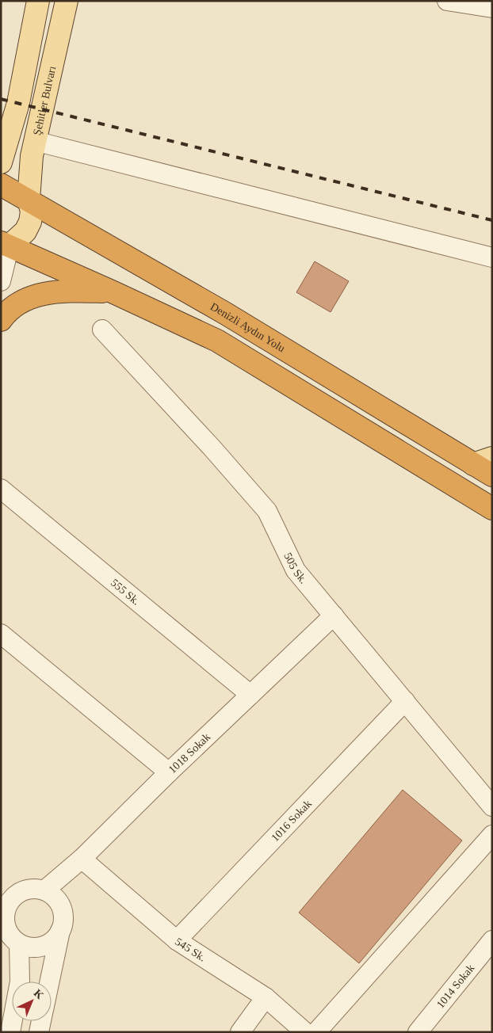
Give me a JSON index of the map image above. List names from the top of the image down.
{
  "streets": {
    "highway": ["Denizli Aydın Yolu"],
    "main road": ["Şehitler Bulvarı"],
    "street": [
      "505 Sk.",
      "555 Sk.",
      "1018 Sokak",
      "1016 Sokak",
      "545 Sk.",
      "1014 Sokak"
    ]
  },
  "crossings": [
    ["Şehitler Bulvarı", "Denizli Aydın Yolu"],
    ["505 Sk.", "1018 Sokak"],
    ["505 Sk.", "1016 Sokak"],
    ["555 Sk.", "1018 Sokak"],
    ["1018 Sokak", "545 Sk."],
    ["1016 Sokak", "545 Sk."]
  ],
  "north": "top right"
}
